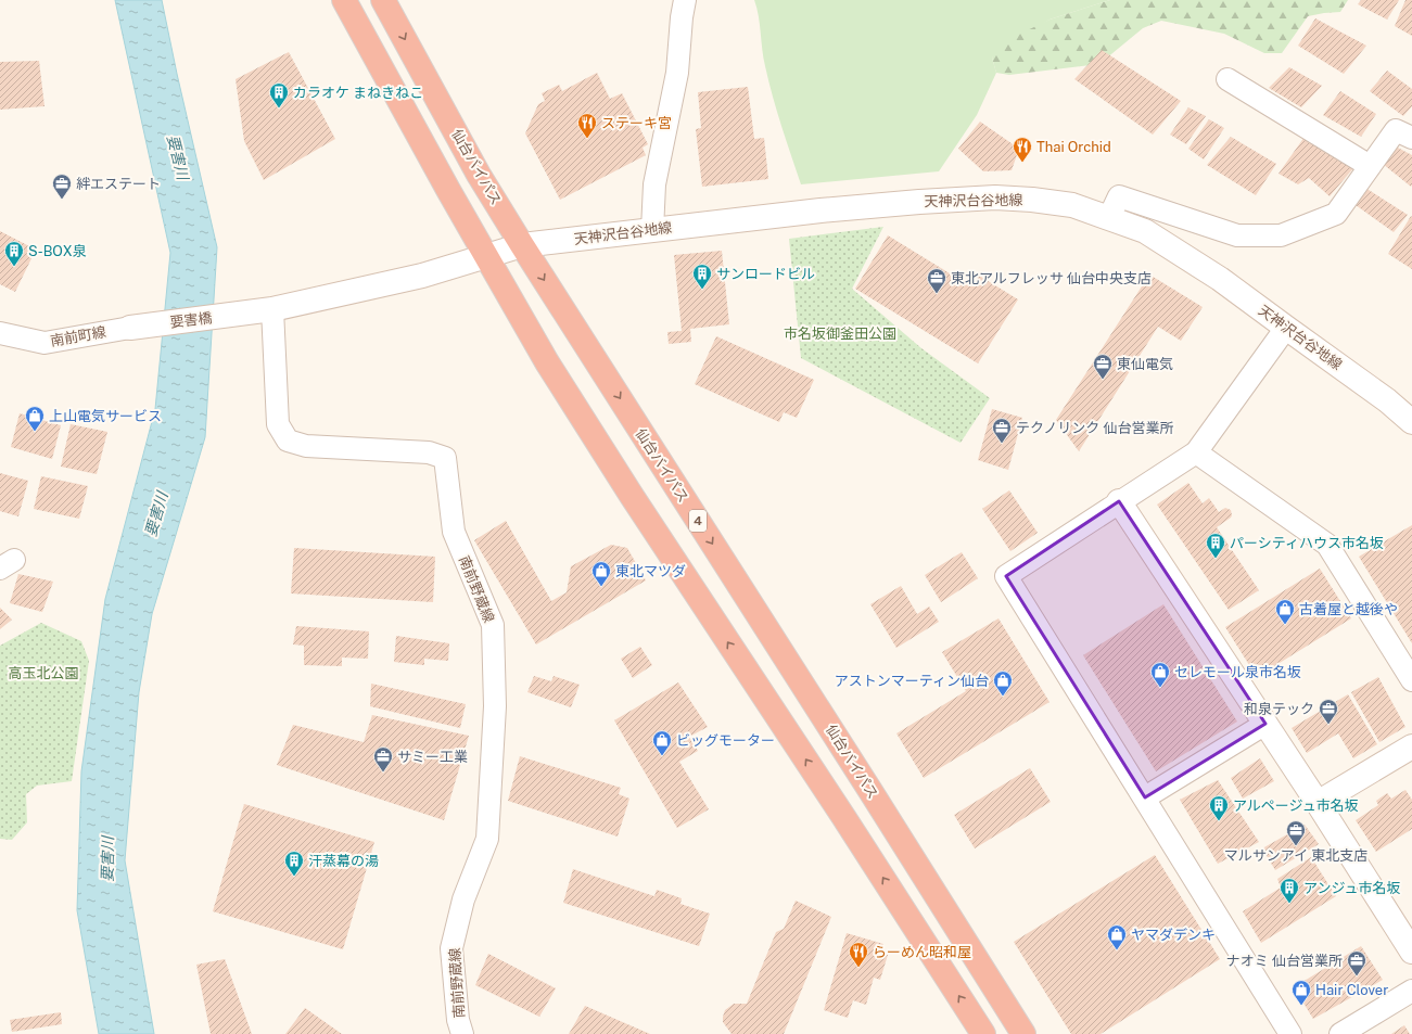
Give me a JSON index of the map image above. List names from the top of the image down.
{
  "streets": {
    "highway": ["仙台バイパス", "4"],
    "street": [
      "天神沢台谷地線",
      "要害橋",
      "南前町線",
      "南前野蔵線"
    ]
  },
  "crossings": [
    ["仙台バイパス", "天神沢台谷地線"],
    ["天神沢台谷地線", "要害橋"],
    ["要害橋", "南前町線"],
    ["要害橋", "南前野蔵線"]
  ],
  "water": ["要害川"],
  "parks": ["市名坂御釜田公園", "高玉北公園"],
  "places": {
    "building": [
      "カラオケ まねきねこ",
      "S-BOX泉",
      "サンロードビル",
      "パーシティハウス市名坂",
      "アルページュ市名坂",
      "汗蒸幕の湯",
      "アンジュ市名坂"
    ],
    "restaurant": ["ステーキ宮", "Thai Orchid", "らーめん昭和屋"],
    "office": [
      "絆エステート",
      "東北アルフレッサ 仙台中央支店",
      "東仙電気",
      "テクノリンク 仙台営業所",
      "和泉テック",
      "サミー工業",
      "マルサンアイ 東北支店",
      "ナオミ 仙台営業所"
    ],
    "shop": [
      "上山電気サービス",
      "東北マツダ",
      "古着屋と越後や",
      "セレモール泉市名坂",
      "アストンマーティン仙台",
      "ビッグモーター",
      "ヤマダデンキ",
      "Hair Clover"
    ]
  }
}
